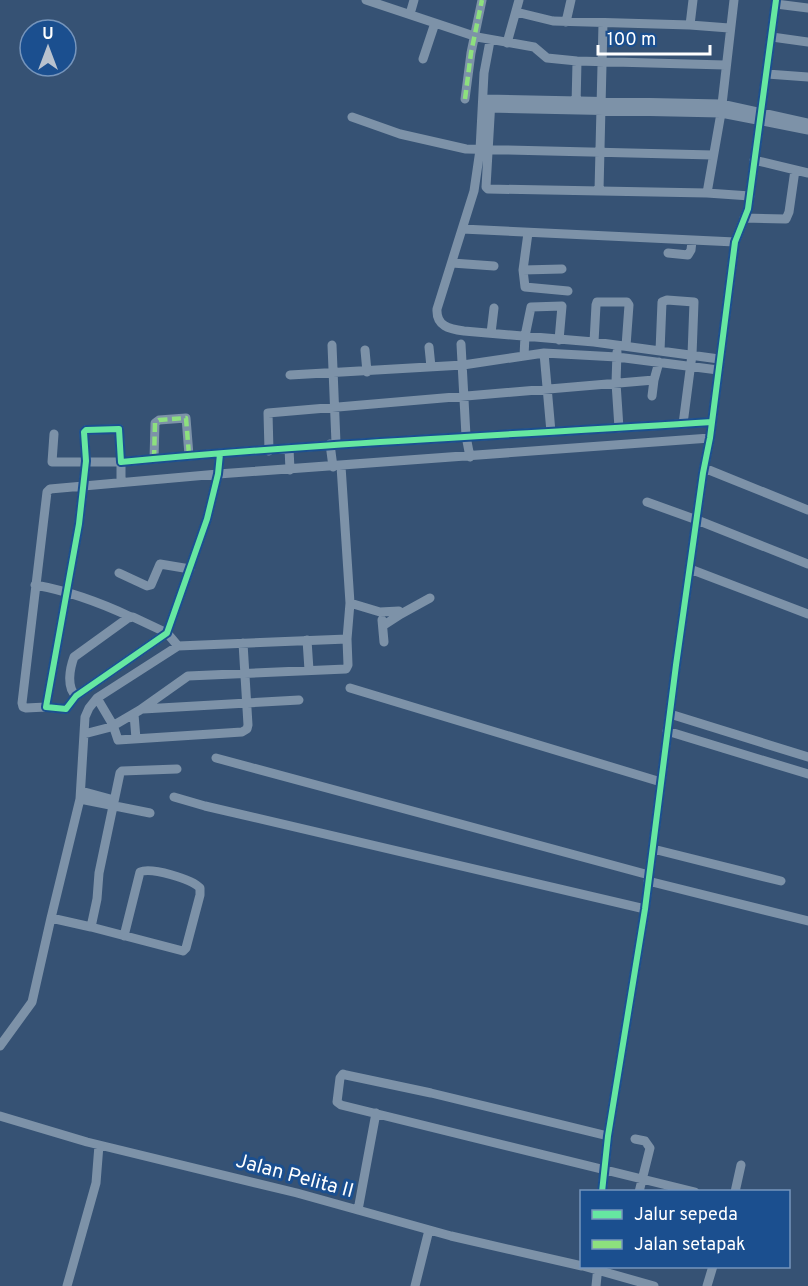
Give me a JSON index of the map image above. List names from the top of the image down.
{
  "streets": {
    "street": ["Jalan Pelita II"]
  },
  "legend": ["Jalur sepeda", "Jalan setapak"],
  "scale_bar": "100 m",
  "north": "top"
}
